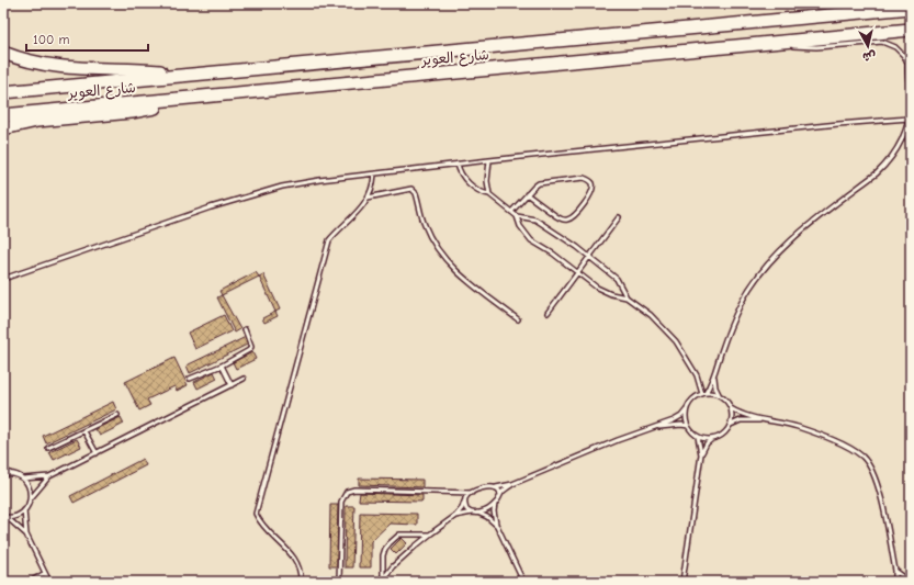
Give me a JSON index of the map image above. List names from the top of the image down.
{
  "streets": {
    "highway": ["شارع العوير"]
  },
  "scale_bar": "100 m",
  "north": "bottom"
}
